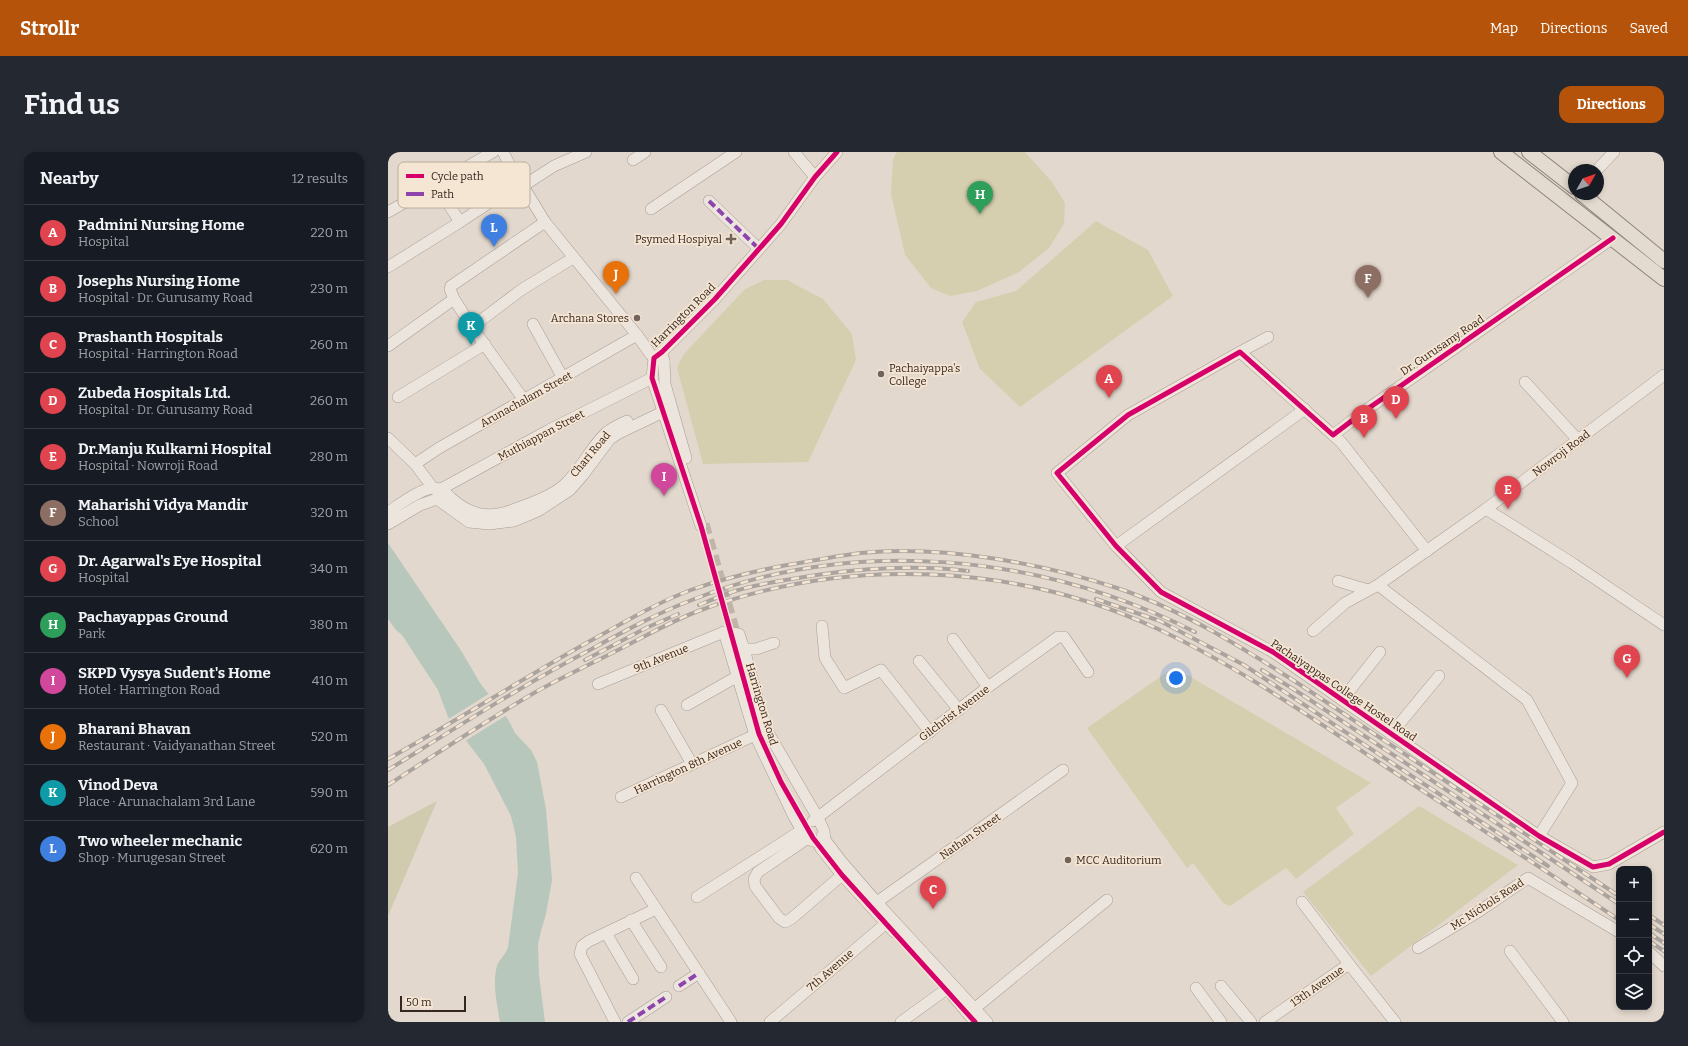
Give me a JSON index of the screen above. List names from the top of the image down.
{
  "streets": {
    "street": [
      "Harrington Road",
      "Dr. Gurusamy Road",
      "Arunachalam Street",
      "Muthiappan Street",
      "Nowroji Road",
      "Chari Road",
      "9th Avenue",
      "Pachaiyappas College Hostel Road",
      "Gilchrist Avenue",
      "Harrington 8th Avenue",
      "Nathan Street",
      "Mc Nichols Road",
      "7th Avenue",
      "13th Avenue"
    ]
  },
  "crossings": [
    ["Harrington Road", "Muthiappan Street"],
    ["Harrington Road", "Chari Road"],
    ["Harrington Road", "9th Avenue"],
    ["Harrington Road", "Gilchrist Avenue"],
    ["Harrington Road", "Nathan Street"],
    ["Harrington Road", "7th Avenue"],
    ["Arunachalam Street", "Chari Road"],
    ["Muthiappan Street", "Chari Road"]
  ],
  "places": {
    "health": ["Psymed Hospiyal"],
    "other": ["Archana Stores", "Pachaiyappa's College", "MCC Auditorium"]
  },
  "legend": ["Cycle path", "Path"],
  "scale_bar": "50 m",
  "north": "top right",
  "page": {
    "header": "Strollr",
    "nav": ["Map", "Directions", "Saved"],
    "buttons": "Directions",
    "title": "Find us",
    "heading": ["Nearby", "12 results"],
    "pins": [
      "H",
      "L",
      "J",
      "F",
      "K",
      "A",
      "D",
      "B",
      "I",
      "E",
      "G",
      "C"
    ],
    "list": [
      {
        "mark": "A",
        "name": "Padmini Nursing Home",
        "note": "Hospital",
        "value": "220 m"
      },
      {
        "mark": "B",
        "name": "Josephs Nursing Home",
        "note": "Hospital · Dr. Gurusamy Road",
        "value": "230 m"
      },
      {
        "mark": "C",
        "name": "Prashanth Hospitals",
        "note": "Hospital · Harrington Road",
        "value": "260 m"
      },
      {
        "mark": "D",
        "name": "Zubeda Hospitals Ltd.",
        "note": "Hospital · Dr. Gurusamy Road",
        "value": "260 m"
      },
      {
        "mark": "E",
        "name": "Dr.Manju Kulkarni Hospital",
        "note": "Hospital · Nowroji Road",
        "value": "280 m"
      },
      {
        "mark": "F",
        "name": "Maharishi Vidya Mandir",
        "note": "School",
        "value": "320 m"
      },
      {
        "mark": "G",
        "name": "Dr. Agarwal's Eye Hospital",
        "note": "Hospital",
        "value": "340 m"
      },
      {
        "mark": "H",
        "name": "Pachayappas Ground",
        "note": "Park",
        "value": "380 m"
      },
      {
        "mark": "I",
        "name": "SKPD Vysya Sudent's Home",
        "note": "Hotel · Harrington Road",
        "value": "410 m"
      },
      {
        "mark": "J",
        "name": "Bharani Bhavan",
        "note": "Restaurant · Vaidyanathan Street",
        "value": "520 m"
      },
      {
        "mark": "K",
        "name": "Vinod Deva",
        "note": "Place · Arunachalam 3rd Lane",
        "value": "590 m"
      },
      {
        "mark": "L",
        "name": "Two wheeler mechanic",
        "note": "Shop · Murugesan Street",
        "value": "620 m"
      }
    ],
    "map_buttons": ["+", "−"],
    "scale": "50 m"
  }
}
